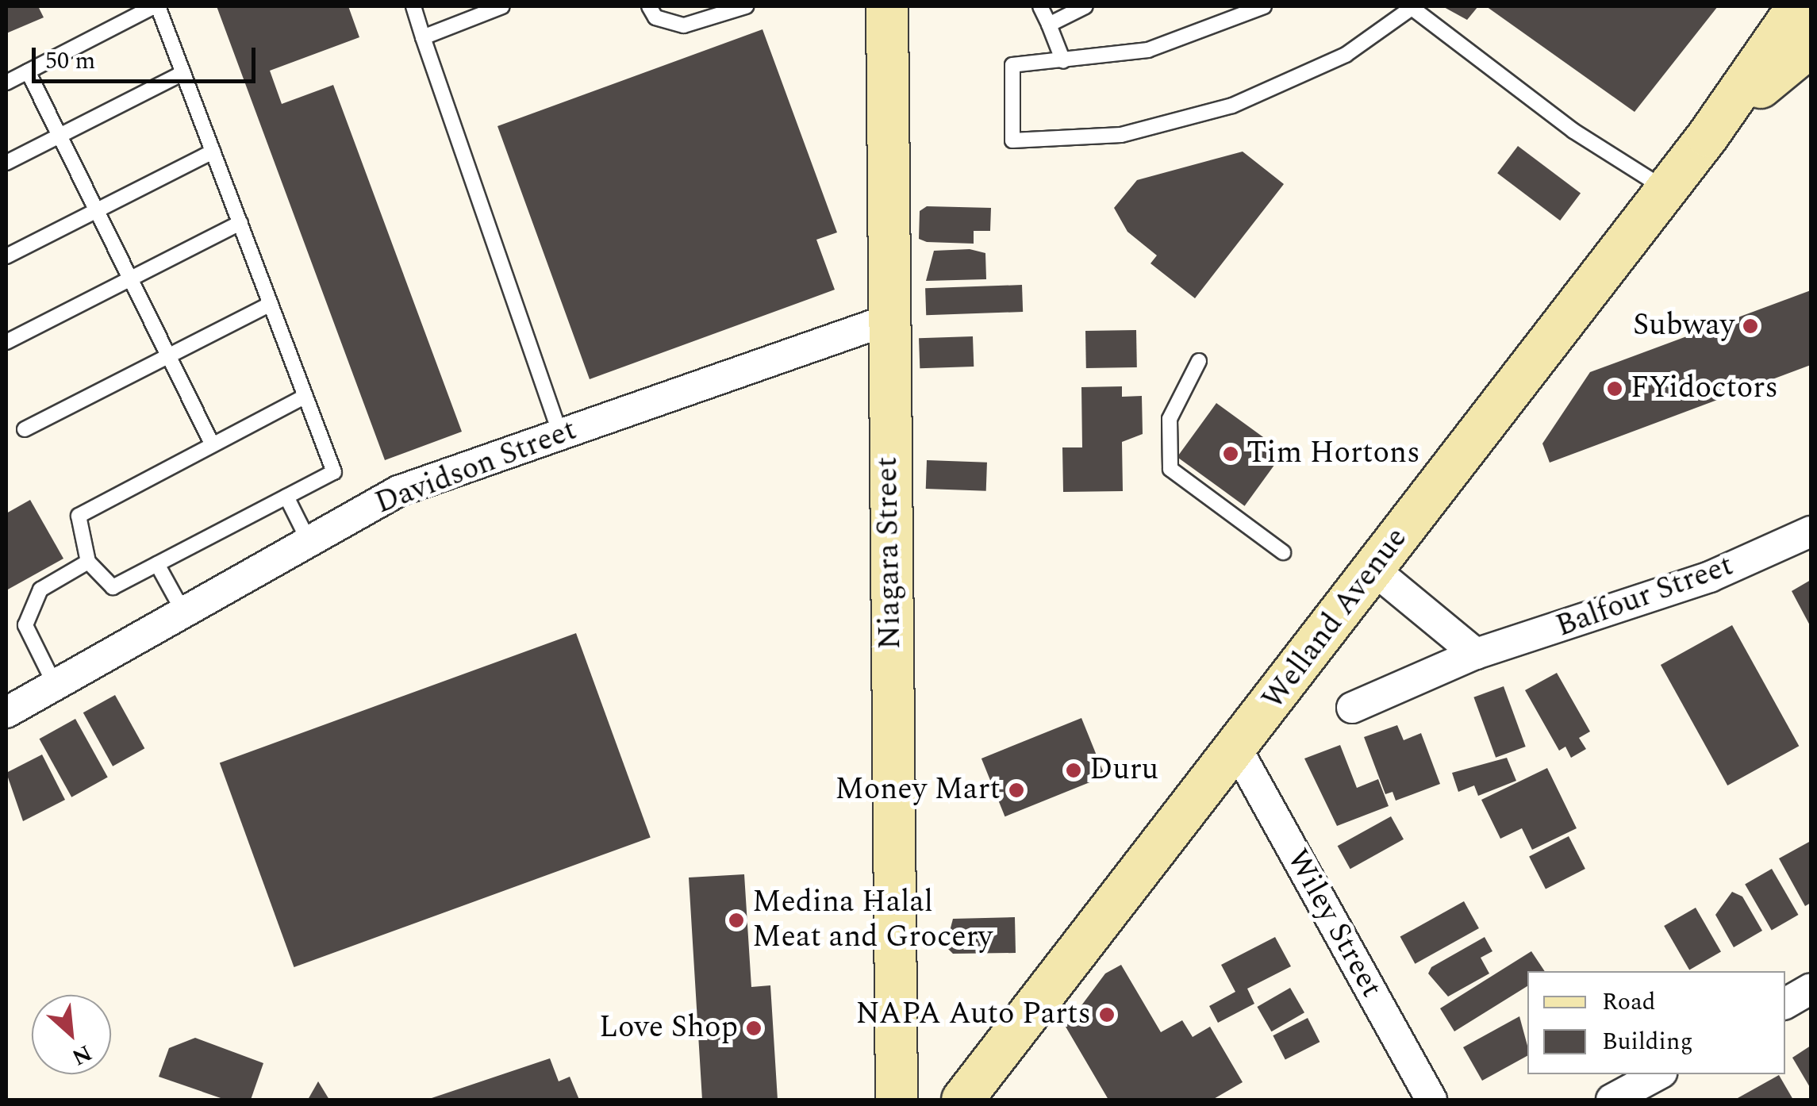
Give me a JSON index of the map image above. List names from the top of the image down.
{
  "streets": {
    "main road": ["Niagara Street", "Welland Avenue"],
    "street": ["Davidson Street", "Balfour Street", "Wiley Street"]
  },
  "crossings": [
    ["Davidson Street", "Niagara Street"],
    ["Welland Avenue", "Wiley Street"]
  ],
  "places": [
    "Subway",
    "FYidoctors",
    "Tim Hortons",
    "Duru",
    "Money Mart",
    "Medina Halal Meat and Grocery",
    "NAPA Auto Parts",
    "Love Shop"
  ],
  "legend": ["Road", "Building"],
  "scale_bar": "50 m",
  "north": "bottom right"
}
